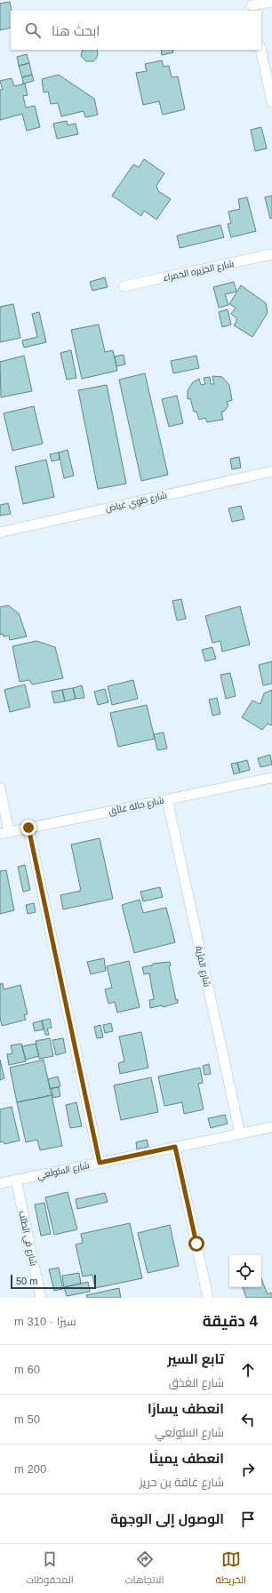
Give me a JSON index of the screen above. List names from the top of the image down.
{
  "streets": {
    "street": [
      "شارع الجَزيره الحَمراء",
      "شارع طَوِي غياض",
      "شارع حالة عَلاَّق",
      "شارع المَرِّية",
      "شارع السُّولَعِي",
      "شارع في الصُّلب"
    ]
  },
  "crossings": [
    ["شارع حالة عَلاَّق", "شارع المَرِّية"],
    ["شارع المَرِّية", "شارع السُّولَعِي"],
    ["شارع السُّولَعِي", "شارع في الصُّلب"]
  ],
  "scale_bar": "50 m",
  "page": {
    "search": "ابحث هنا",
    "scale": "50 m",
    "heading": ["4 دقيقة", "سيرًا · 310 m"],
    "list": [
      ["تابع السير", "شارع الغَدَق", "60 m"],
      ["انعطف يسارًا", "شارع السُّولَعِي", "50 m"],
      ["انعطف يمينًا", "شارع غافة بن حريز", "200 m"],
      "الوصول إلى الوجهة"
    ],
    "nav": ["الخريطة", "الاتجاهات", "المحفوظات"]
  }
}
